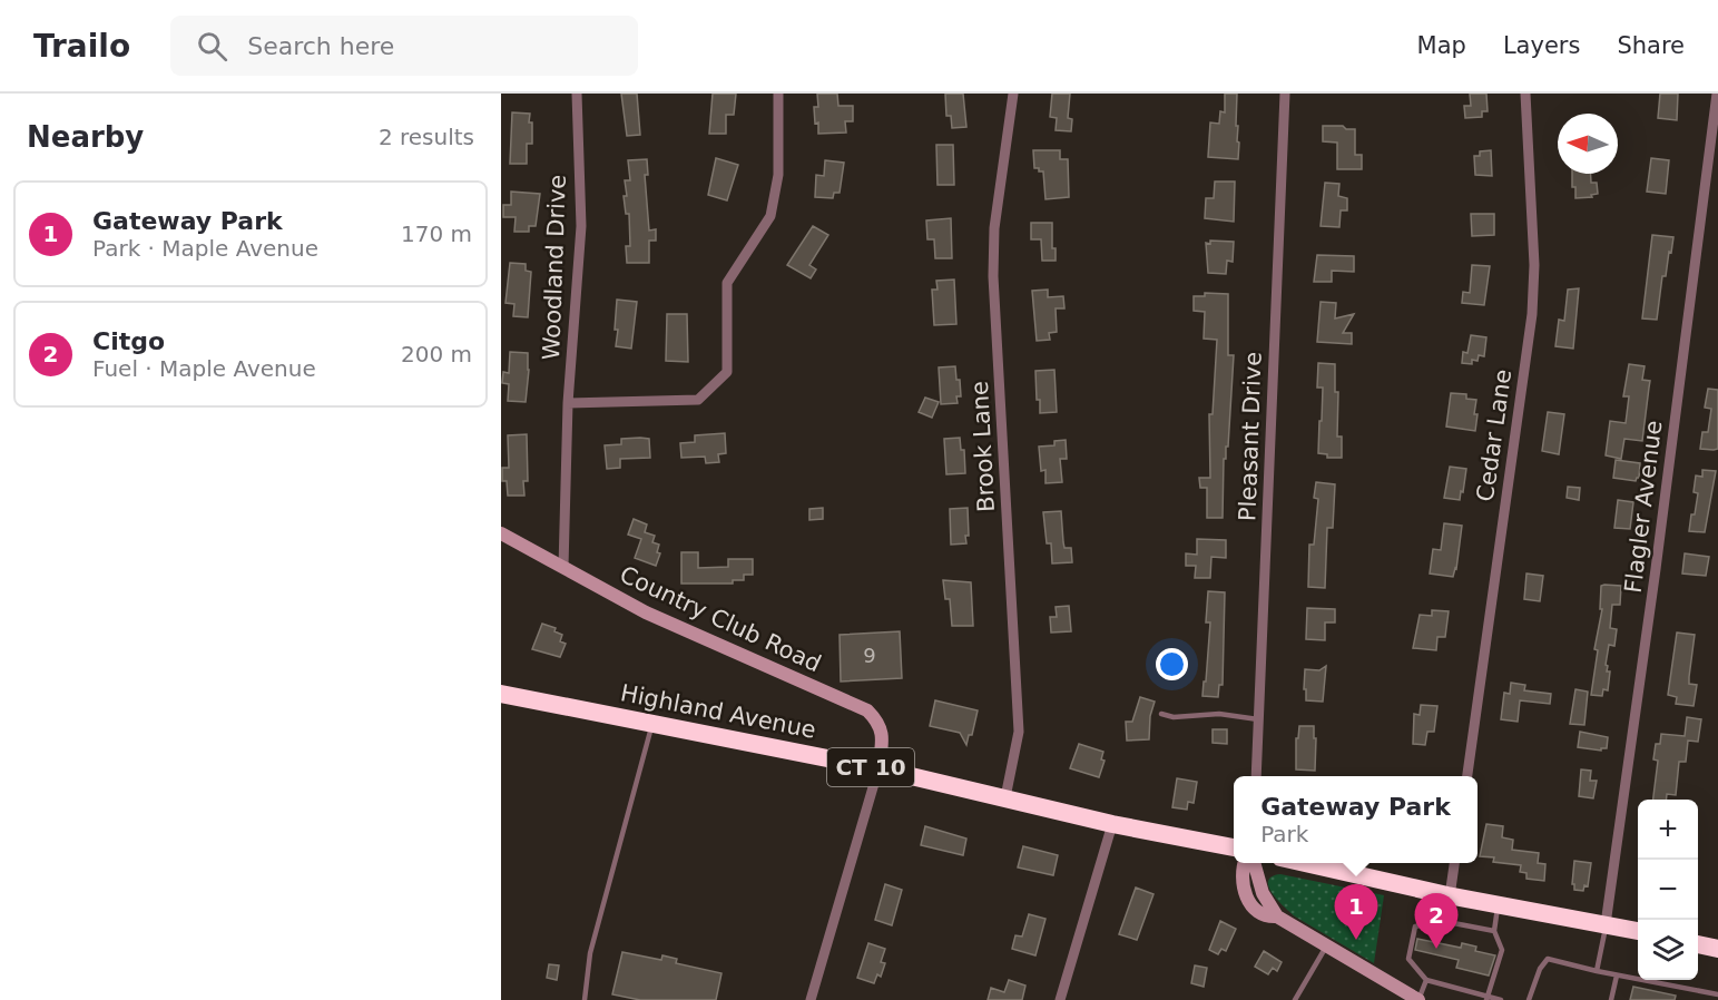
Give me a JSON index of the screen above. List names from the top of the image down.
{
  "streets": {
    "highway": ["Highland Avenue", "CT 10"],
    "street": [
      "Woodland Drive",
      "Cedar Lane",
      "Pleasant Drive",
      "Brook Lane",
      "Flagler Avenue",
      "Country Club Road"
    ]
  },
  "crossings": [
    ["Woodland Drive", "Country Club Road"],
    ["Brook Lane", "Highland Avenue"],
    ["Country Club Road", "Highland Avenue"]
  ],
  "house_numbers": ["9"],
  "north": "left",
  "page": {
    "header": "Trailo",
    "search": "Search here",
    "nav": ["Map", "Layers", "Share"],
    "heading": ["Nearby", "2 results"],
    "list": [
      {
        "mark": "1",
        "name": "Gateway Park",
        "note": "Park · Maple Avenue",
        "value": "170 m"
      },
      {
        "mark": "2",
        "name": "Citgo",
        "note": "Fuel · Maple Avenue",
        "value": "200 m"
      }
    ],
    "popup": ["Gateway Park", "Park"],
    "map_buttons": ["+", "−"],
    "pins": ["1", "2"]
  }
}
